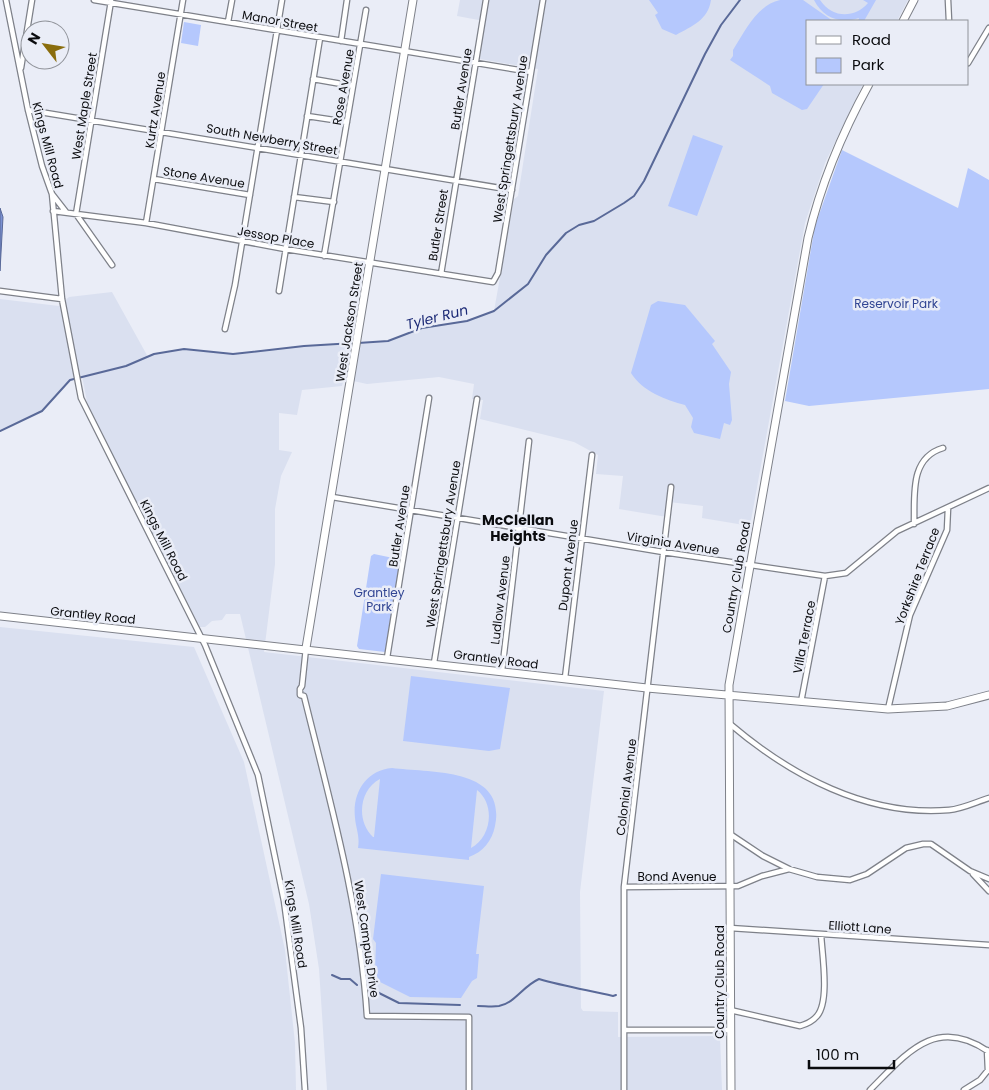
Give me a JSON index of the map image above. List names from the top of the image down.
{
  "streets": {
    "street": [
      "Manor Street",
      "Rose Avenue",
      "Butler Avenue",
      "West Maple Street",
      "Kurtz Avenue",
      "South Newberry Street",
      "West Springettsbury Avenue",
      "Kings Mill Road",
      "Stone Avenue",
      "Butler Street",
      "Jessop Place",
      "West Jackson Street",
      "Virginia Avenue",
      "Dupont Avenue",
      "Yorkshire Terrace",
      "Country Club Road",
      "Ludlow Avenue",
      "Grantley Road",
      "Villa Terrace",
      "Colonial Avenue",
      "Bond Avenue",
      "Elliott Lane",
      "West Campus Drive"
    ]
  },
  "crossings": [
    ["Manor Street", "Rose Avenue"],
    ["Manor Street", "Butler Avenue"],
    ["Manor Street", "West Maple Street"],
    ["Manor Street", "Kurtz Avenue"],
    ["Manor Street", "West Springettsbury Avenue"],
    ["Manor Street", "West Jackson Street"],
    ["Rose Avenue", "South Newberry Street"],
    ["Rose Avenue", "Jessop Place"],
    ["Butler Avenue", "South Newberry Street"],
    ["Butler Avenue", "Butler Street"],
    ["Butler Avenue", "Virginia Avenue"],
    ["Butler Avenue", "Grantley Road"],
    ["West Maple Street", "South Newberry Street"],
    ["West Maple Street", "Jessop Place"],
    ["Kurtz Avenue", "South Newberry Street"],
    ["Kurtz Avenue", "Stone Avenue"],
    ["Kurtz Avenue", "Jessop Place"],
    ["South Newberry Street", "West Springettsbury Avenue"],
    ["South Newberry Street", "Kings Mill Road"],
    ["South Newberry Street", "Butler Street"],
    ["South Newberry Street", "West Jackson Street"],
    ["West Springettsbury Avenue", "Jessop Place"],
    ["West Springettsbury Avenue", "Virginia Avenue"],
    ["West Springettsbury Avenue", "Grantley Road"],
    ["Kings Mill Road", "Jessop Place"],
    ["Kings Mill Road", "Grantley Road"],
    ["Butler Street", "Jessop Place"],
    ["Jessop Place", "West Jackson Street"],
    ["West Jackson Street", "Virginia Avenue"],
    ["West Jackson Street", "Grantley Road"],
    ["West Jackson Street", "West Campus Drive"],
    ["Virginia Avenue", "Dupont Avenue"],
    ["Virginia Avenue", "Yorkshire Terrace"],
    ["Virginia Avenue", "Country Club Road"],
    ["Virginia Avenue", "Ludlow Avenue"],
    ["Virginia Avenue", "Villa Terrace"],
    ["Virginia Avenue", "Colonial Avenue"],
    ["Dupont Avenue", "Grantley Road"],
    ["Yorkshire Terrace", "Grantley Road"],
    ["Country Club Road", "Grantley Road"],
    ["Country Club Road", "Bond Avenue"],
    ["Country Club Road", "Elliott Lane"],
    ["Ludlow Avenue", "Grantley Road"],
    ["Grantley Road", "Villa Terrace"],
    ["Grantley Road", "Colonial Avenue"],
    ["Grantley Road", "West Campus Drive"],
    ["Colonial Avenue", "Bond Avenue"]
  ],
  "districts": ["McClellan Heights"],
  "water": ["Tyler Run"],
  "parks": ["Reservoir Park", "Grantley Park"],
  "legend": ["Road", "Park"],
  "scale_bar": "100 m",
  "north": "top left"
}
